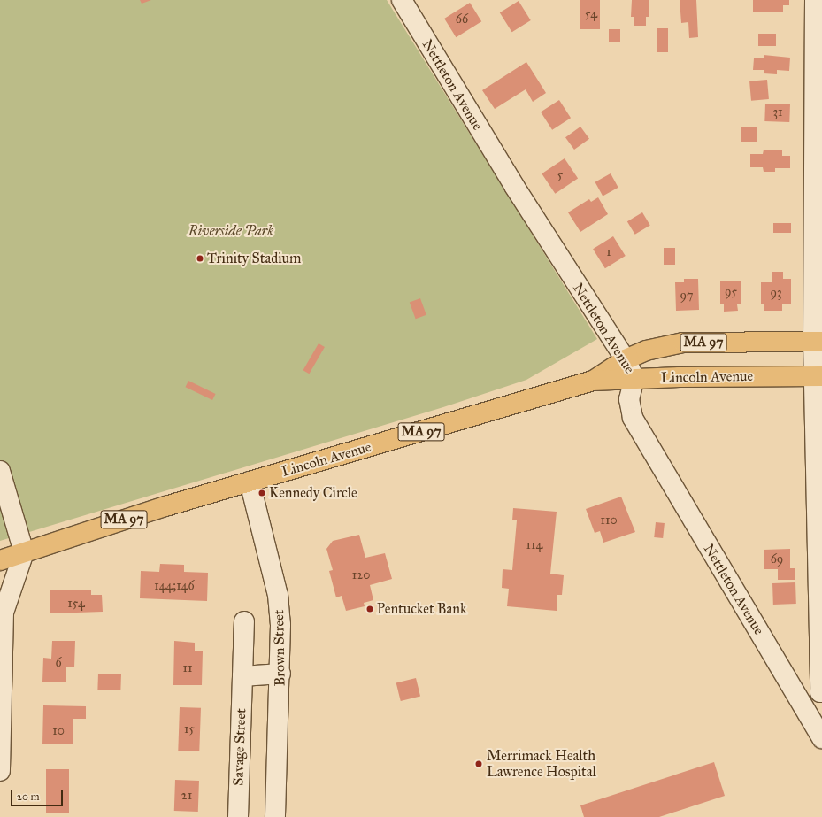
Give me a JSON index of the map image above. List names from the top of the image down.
{
  "streets": {
    "main road": ["MA 97", "Lincoln Avenue"],
    "street": ["Nettleton Avenue", "Brown Street", "Savage Street"]
  },
  "crossings": [
    ["Nettleton Avenue", "Lincoln Avenue"],
    ["Lincoln Avenue", "Brown Street"]
  ],
  "parks": ["Riverside Park"],
  "places": [
    "Trinity Stadium",
    "Kennedy Circle",
    "Pentucket Bank",
    "Merrimack Health Lawrence Hospital"
  ],
  "house_numbers": [
    "54",
    "66",
    "31",
    "5",
    "1",
    "95",
    "93",
    "97",
    "110",
    "114",
    "69",
    "120",
    "144;146",
    "154",
    "6",
    "11",
    "15",
    "10",
    "21"
  ],
  "scale_bar": "20 m"
}
